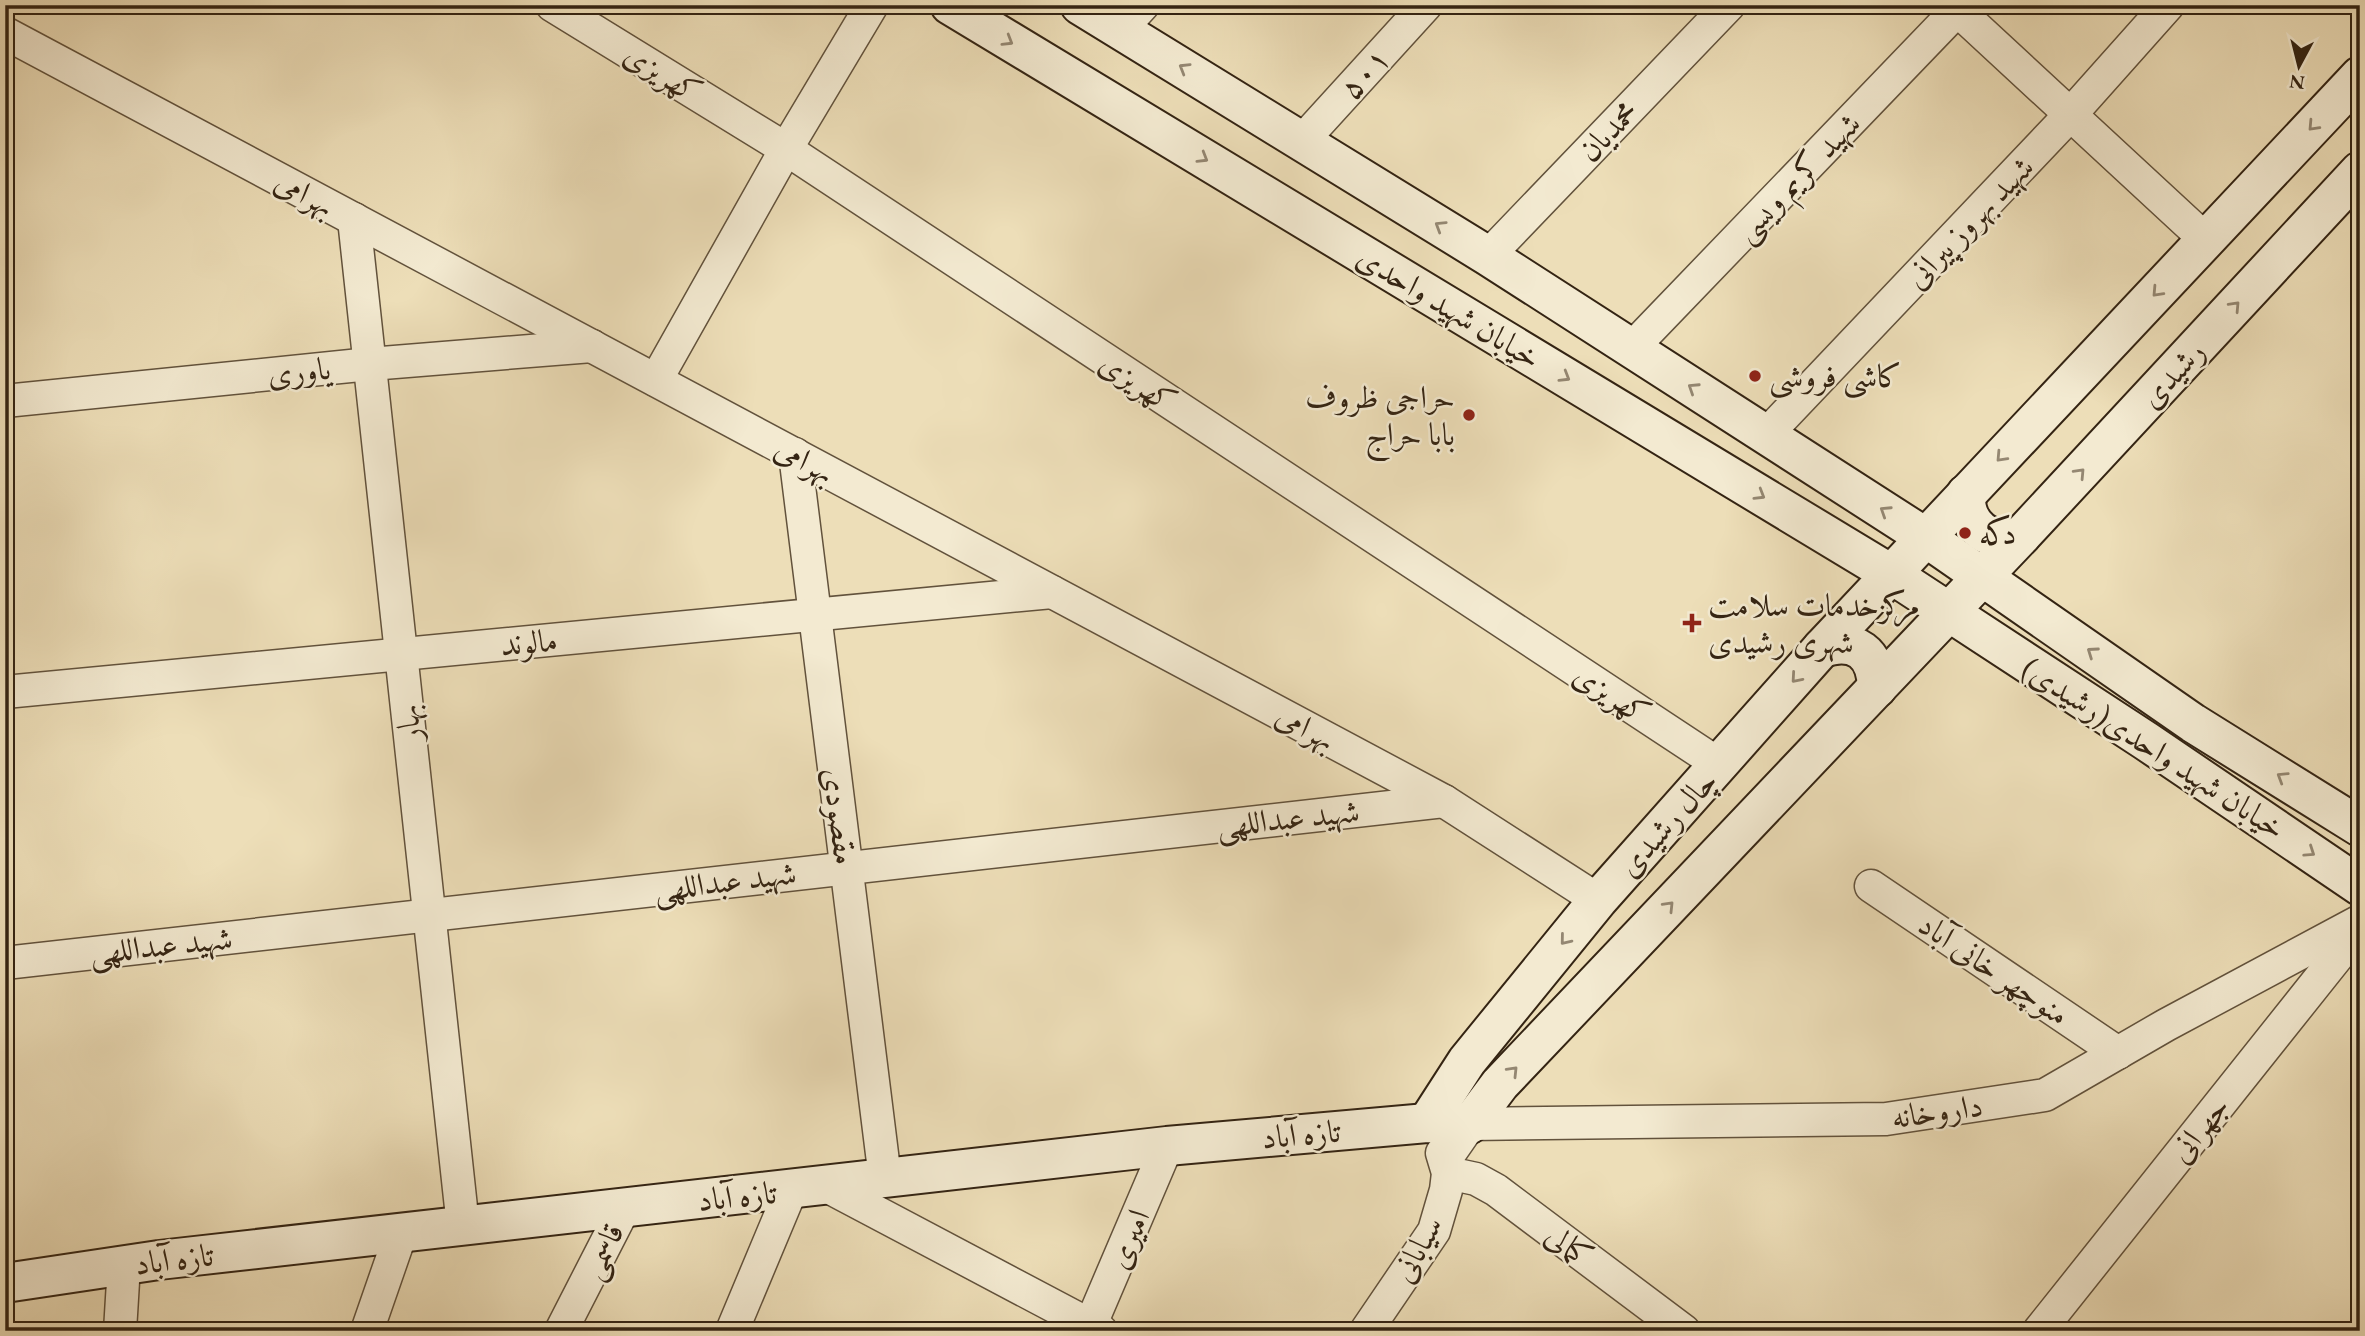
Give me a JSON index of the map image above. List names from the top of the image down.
{
  "streets": {
    "street": [
      "کهریزی",
      "۵۰۱",
      "محمدیان",
      "شهید کریم ویسی",
      "بهرامی",
      "شهید بهروز پیرانی",
      "خیابان شهید واحدی",
      "یاوری",
      "رشیدی",
      "مالوند",
      "بهار",
      "خیابان شهید واحدی(رشیدی)",
      "مقصودی",
      "شهید عبداللهی",
      "چال رشیدی",
      "منوچهر خانی آباد",
      "داروخانه",
      "جهرانی",
      "تازه آباد",
      "امیری",
      "کمالی",
      "سیابانی",
      "قاسمی"
    ]
  },
  "crossings": [
    ["کهریزی", "چال رشیدی"],
    ["۵۰۱", "خیابان شهید واحدی"],
    ["محمدیان", "خیابان شهید واحدی"],
    ["شهید کریم ویسی", "خیابان شهید واحدی"],
    ["بهرامی", "یاوری"],
    ["بهرامی", "مالوند"],
    ["بهرامی", "بهار"],
    ["بهرامی", "مقصودی"],
    ["بهرامی", "شهید عبداللهی"],
    ["بهرامی", "چال رشیدی"],
    ["شهید بهروز پیرانی", "خیابان شهید واحدی"],
    ["خیابان شهید واحدی", "رشیدی"],
    ["خیابان شهید واحدی", "خیابان شهید واحدی(رشیدی)"],
    ["خیابان شهید واحدی", "چال رشیدی"],
    ["یاوری", "بهار"],
    ["رشیدی", "خیابان شهید واحدی(رشیدی)"],
    ["رشیدی", "چال رشیدی"],
    ["مالوند", "بهار"],
    ["مالوند", "مقصودی"],
    ["بهار", "شهید عبداللهی"],
    ["بهار", "تازه آباد"],
    ["خیابان شهید واحدی(رشیدی)", "چال رشیدی"],
    ["مقصودی", "شهید عبداللهی"],
    ["مقصودی", "تازه آباد"],
    ["چال رشیدی", "داروخانه"],
    ["چال رشیدی", "تازه آباد"],
    ["چال رشیدی", "سیابانی"],
    ["منوچهر خانی آباد", "داروخانه"],
    ["داروخانه", "تازه آباد"],
    ["داروخانه", "سیابانی"],
    ["تازه آباد", "امیری"],
    ["تازه آباد", "سیابانی"],
    ["تازه آباد", "قاسمی"],
    ["کمالی", "سیابانی"]
  ],
  "places": {
    "other": ["کاشی فروشی", "حراجی ظروف بابا حراج", "دکه"],
    "health": ["مرکزخدمات سلامت شهری رشیدی"]
  },
  "north": "bottom"
}
